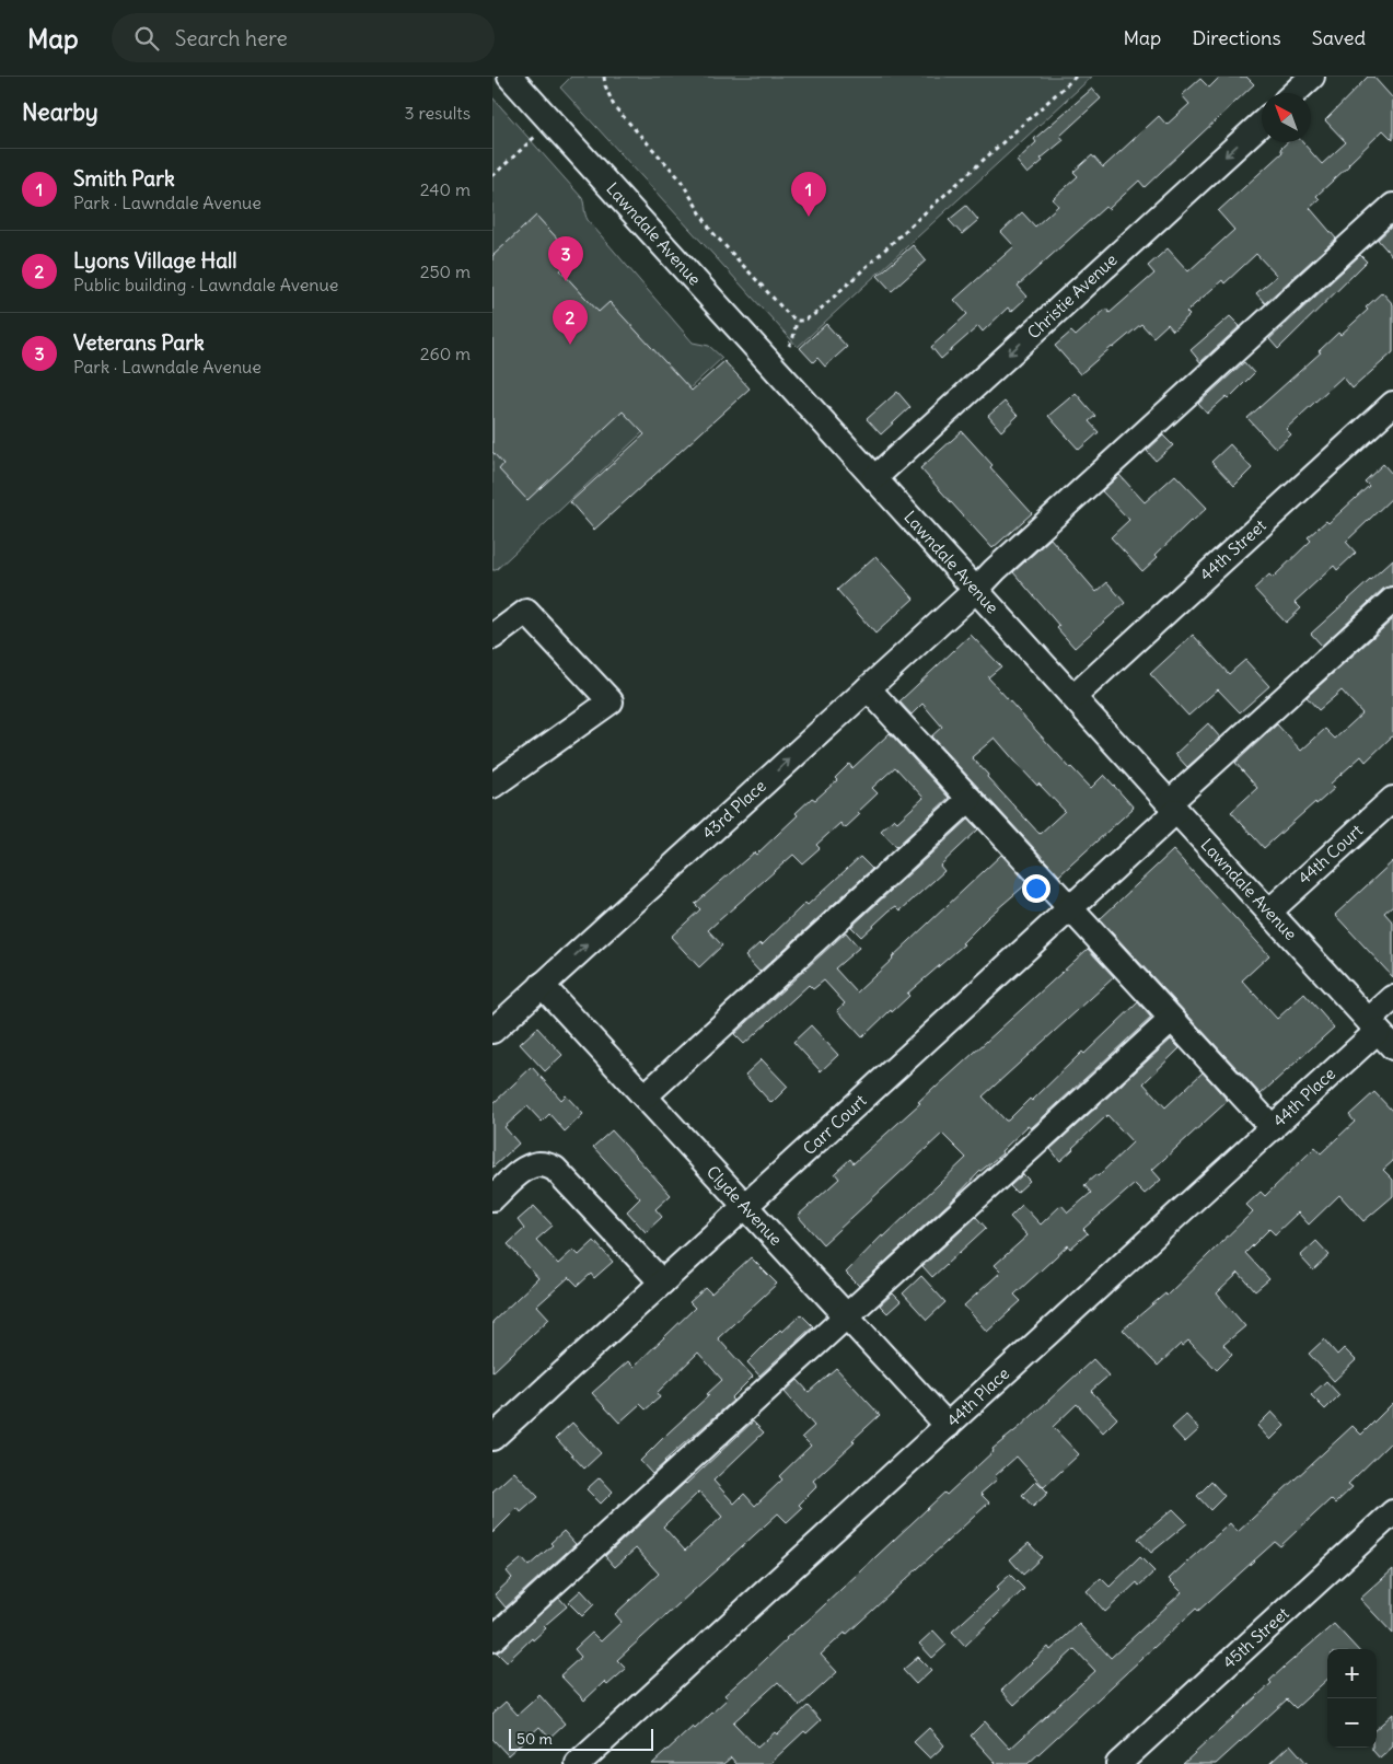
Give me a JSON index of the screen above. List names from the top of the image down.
{
  "streets": {
    "street": [
      "Lawndale Avenue",
      "Christie Avenue",
      "44th Street",
      "43rd Place",
      "44th Court",
      "44th Place",
      "Carr Court",
      "Clyde Avenue",
      "45th Street"
    ]
  },
  "crossings": [
    ["Lawndale Avenue", "Christie Avenue"],
    ["Lawndale Avenue", "44th Street"],
    ["Lawndale Avenue", "43rd Place"],
    ["Lawndale Avenue", "44th Court"],
    ["Lawndale Avenue", "44th Place"],
    ["Lawndale Avenue", "Carr Court"],
    ["43rd Place", "Clyde Avenue"],
    ["44th Place", "Clyde Avenue"],
    ["Carr Court", "Clyde Avenue"]
  ],
  "one_way": ["Christie Avenue"],
  "scale_bar": "50 m",
  "north": "top left",
  "page": {
    "header": "Map",
    "search": "Search here",
    "nav": ["Map", "Directions", "Saved"],
    "heading": ["Nearby", "3 results"],
    "list": [
      {
        "mark": "1",
        "name": "Smith Park",
        "note": "Park · Lawndale Avenue",
        "value": "240 m"
      },
      {
        "mark": "2",
        "name": "Lyons Village Hall",
        "note": "Public building · Lawndale Avenue",
        "value": "250 m"
      },
      {
        "mark": "3",
        "name": "Veterans Park",
        "note": "Park · Lawndale Avenue",
        "value": "260 m"
      }
    ],
    "pins": ["1", "3", "2"],
    "map_buttons": ["+", "−"],
    "scale": "50 m"
  }
}
